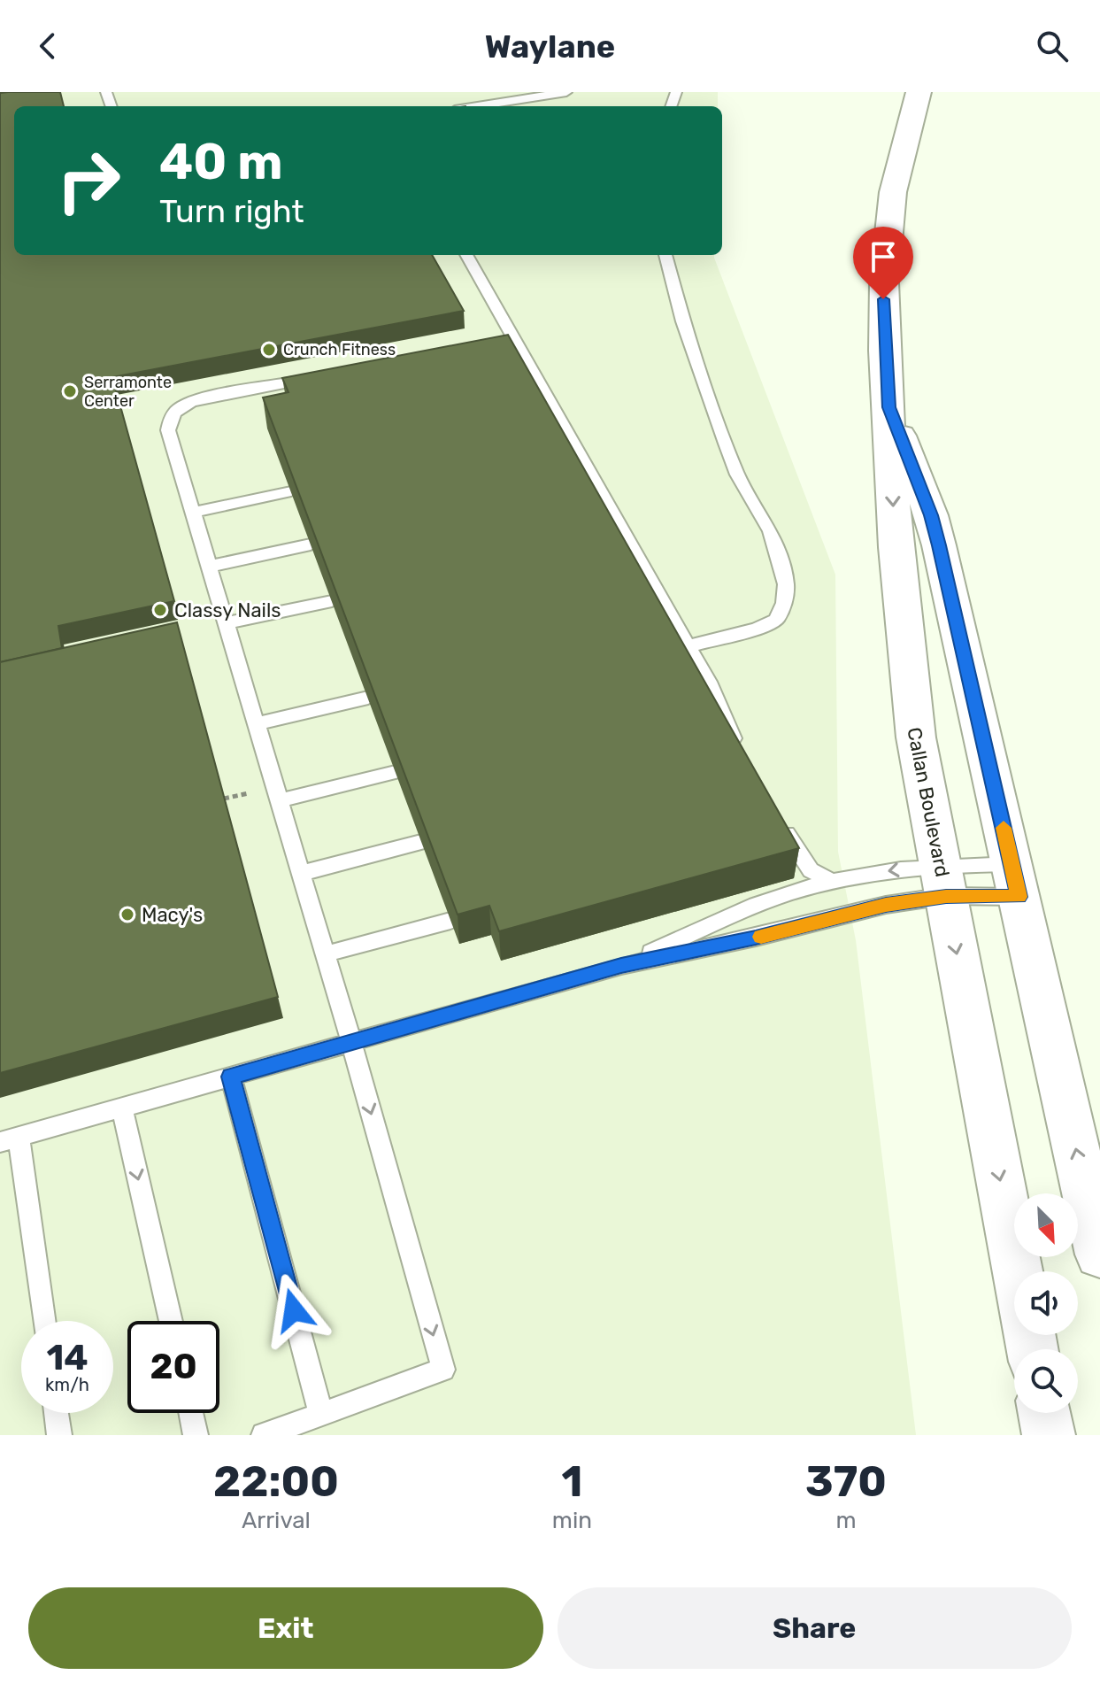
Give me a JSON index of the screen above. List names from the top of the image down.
{
  "streets": {
    "street": ["Callan Boulevard"]
  },
  "places": [
    "Crunch Fitness",
    "Serramonte Center",
    "Classy Nails",
    "Macy's"
  ],
  "north": "bottom right",
  "page": {
    "header": "Waylane",
    "turn": ["40 m", "Turn right"],
    "speed": "14 km/h",
    "limit": "20",
    "eta": [
      "22:00",
      "Arrival",
      "1",
      "min",
      "370",
      "m"
    ],
    "buttons": ["Exit", "Share"]
  }
}
